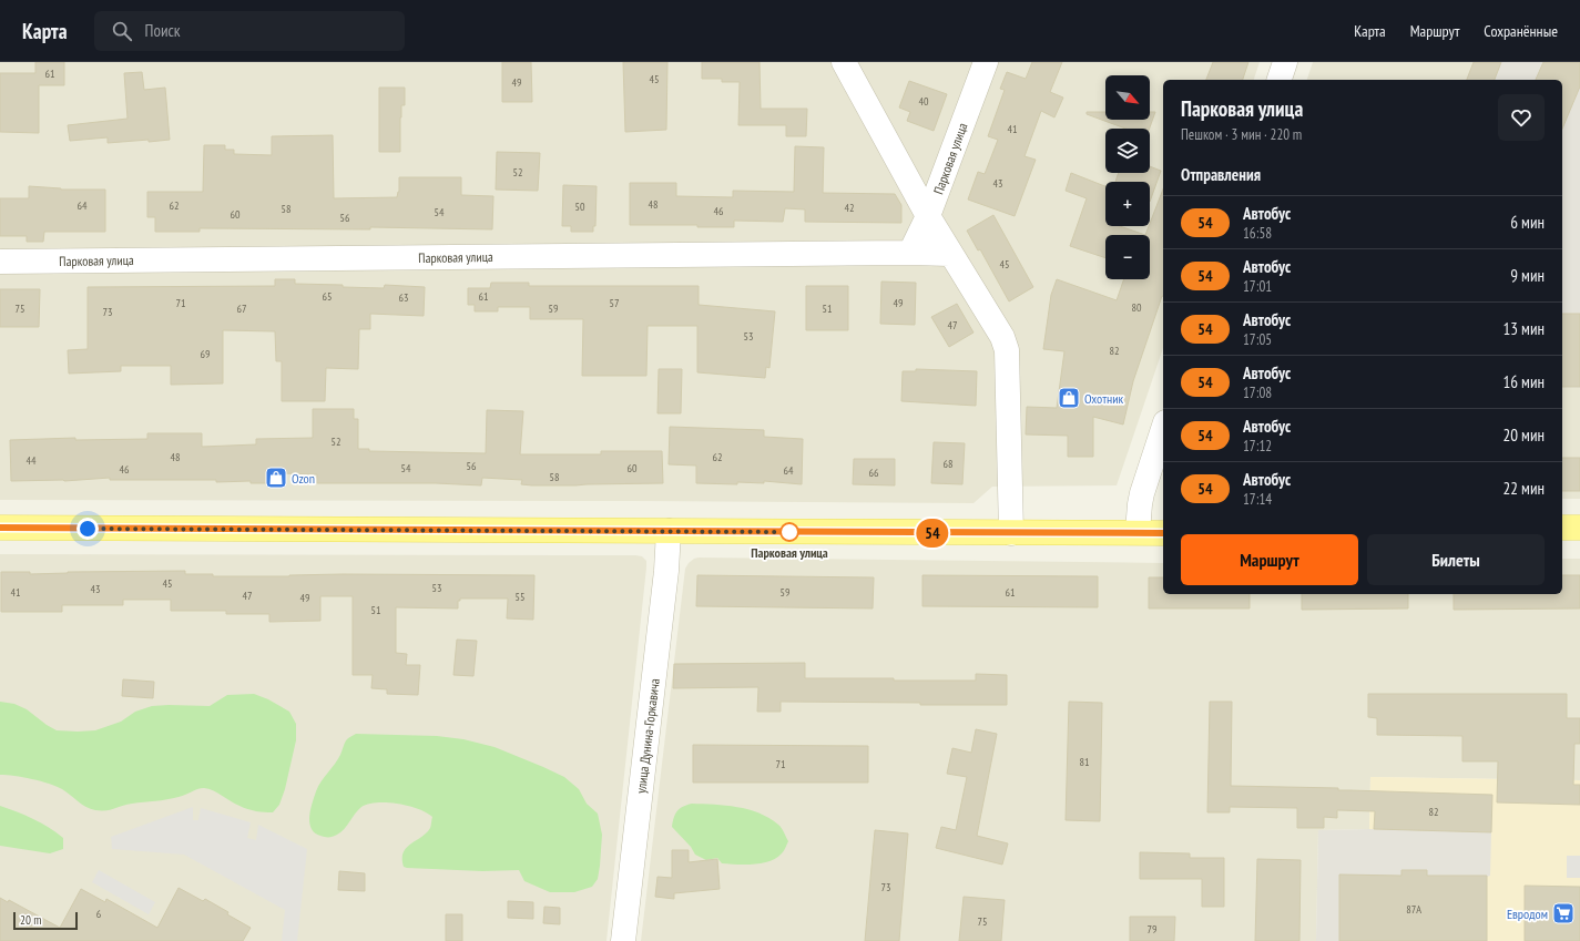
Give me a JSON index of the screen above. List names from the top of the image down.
{
  "streets": {
    "street": ["Парковая улица", "улица Дунина-Горкавича"]
  },
  "places": {
    "shop": ["Охотник", "Ozon"],
    "other": ["Парковая улица"],
    "supermarket": ["Евродом"]
  },
  "lines": ["bus line 54"],
  "house_numbers": [
    "61",
    "45",
    "49",
    "40",
    "41",
    "52",
    "43",
    "48",
    "64",
    "62",
    "50",
    "42",
    "58",
    "46",
    "54",
    "60",
    "56",
    "45",
    "65",
    "61",
    "63",
    "71",
    "57",
    "49",
    "80",
    "75",
    "67",
    "59",
    "51",
    "73",
    "47",
    "53",
    "82",
    "69",
    "52",
    "48",
    "62",
    "44",
    "68",
    "56",
    "54",
    "60",
    "46",
    "64",
    "66",
    "58",
    "45",
    "53",
    "43",
    "41",
    "59",
    "61",
    "47",
    "55",
    "49",
    "51",
    "81",
    "71",
    "82",
    "73",
    "87А",
    "6",
    "75",
    "79"
  ],
  "scale_bar": "20 m",
  "north": "bottom right",
  "page": {
    "header": "Карта",
    "search": "Поиск",
    "nav": ["Карта", "Маршрут", "Сохранённые"],
    "on_map": "54",
    "map_buttons": ["+", "−"],
    "heading": [
      ["Парковая улица", "Пешком · 3 мин · 220 m"],
      "Отправления"
    ],
    "list": [
      {
        "mark": "54",
        "name": "Автобус",
        "note": "16:58",
        "value": "6 мин"
      },
      {
        "mark": "54",
        "name": "Автобус",
        "note": "17:01",
        "value": "9 мин"
      },
      {
        "mark": "54",
        "name": "Автобус",
        "note": "17:05",
        "value": "13 мин"
      },
      {
        "mark": "54",
        "name": "Автобус",
        "note": "17:08",
        "value": "16 мин"
      },
      {
        "mark": "54",
        "name": "Автобус",
        "note": "17:12",
        "value": "20 мин"
      },
      {
        "mark": "54",
        "name": "Автобус",
        "note": "17:14",
        "value": "22 мин"
      }
    ],
    "buttons": ["Маршрут", "Билеты"],
    "scale": "20 m"
  }
}
